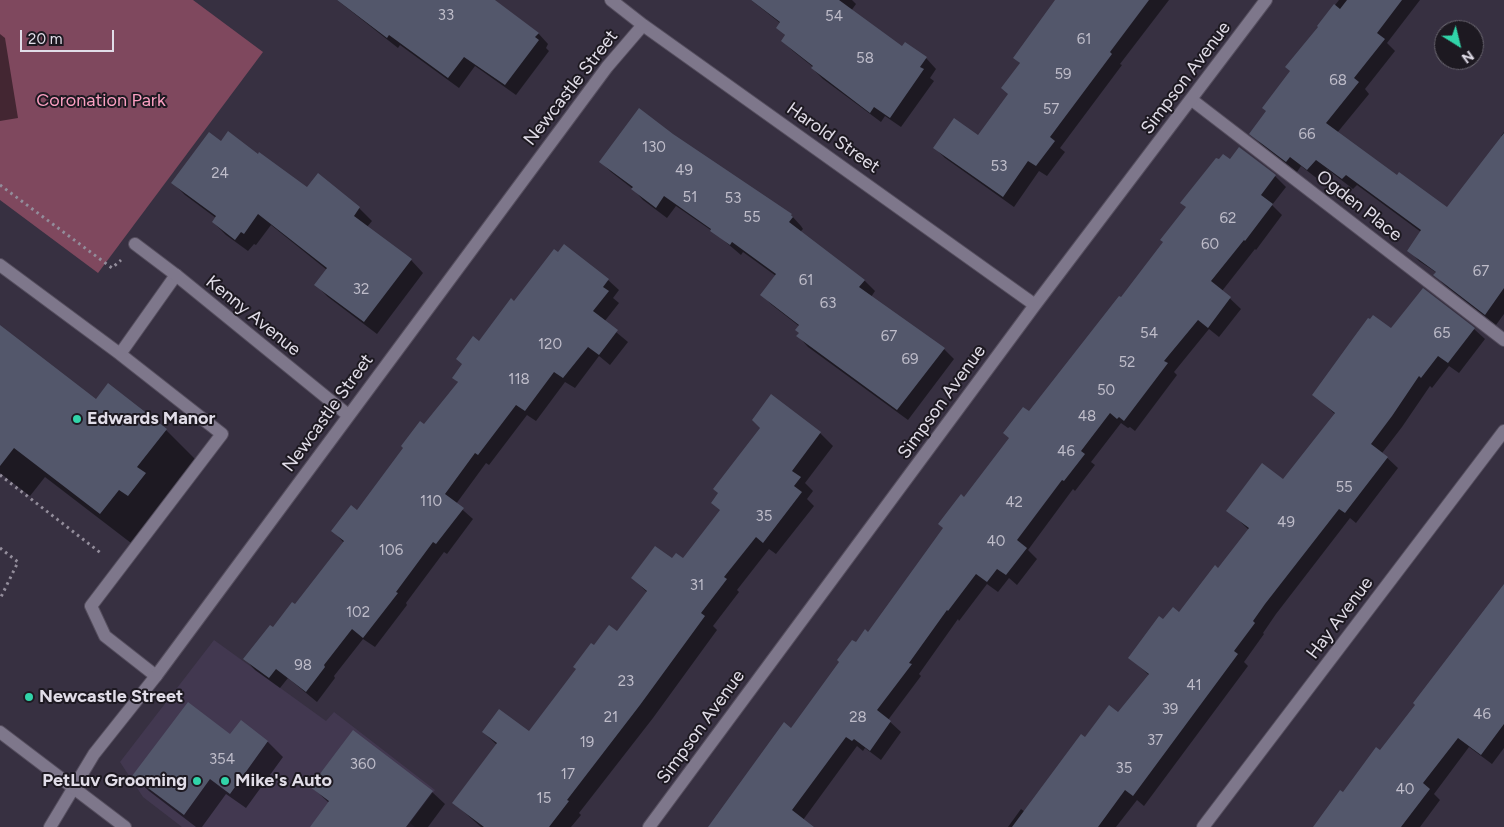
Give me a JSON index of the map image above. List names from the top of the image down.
{
  "streets": {
    "street": [
      "Simpson Avenue",
      "Newcastle Street",
      "Harold Street",
      "Ogden Place",
      "Kenny Avenue",
      "Hay Avenue"
    ]
  },
  "crossings": [
    ["Simpson Avenue", "Harold Street"],
    ["Simpson Avenue", "Ogden Place"],
    ["Newcastle Street", "Harold Street"],
    ["Newcastle Street", "Kenny Avenue"]
  ],
  "parks": ["Coronation Park"],
  "places": [
    "Edwards Manor",
    "Newcastle Street",
    "PetLuv Grooming",
    "Mike's Auto"
  ],
  "house_numbers": [
    "33",
    "54",
    "61",
    "58",
    "59",
    "68",
    "57",
    "66",
    "130",
    "53",
    "49",
    "24",
    "51",
    "53",
    "55",
    "62",
    "60",
    "67",
    "61",
    "32",
    "63",
    "54",
    "65",
    "67",
    "120",
    "69",
    "52",
    "118",
    "50",
    "48",
    "46",
    "55",
    "110",
    "42",
    "35",
    "49",
    "40",
    "106",
    "31",
    "102",
    "98",
    "23",
    "41",
    "39",
    "46",
    "21",
    "28",
    "37",
    "19",
    "354",
    "360",
    "35",
    "17",
    "40",
    "15"
  ],
  "scale_bar": "20 m",
  "north": "bottom right"
}
